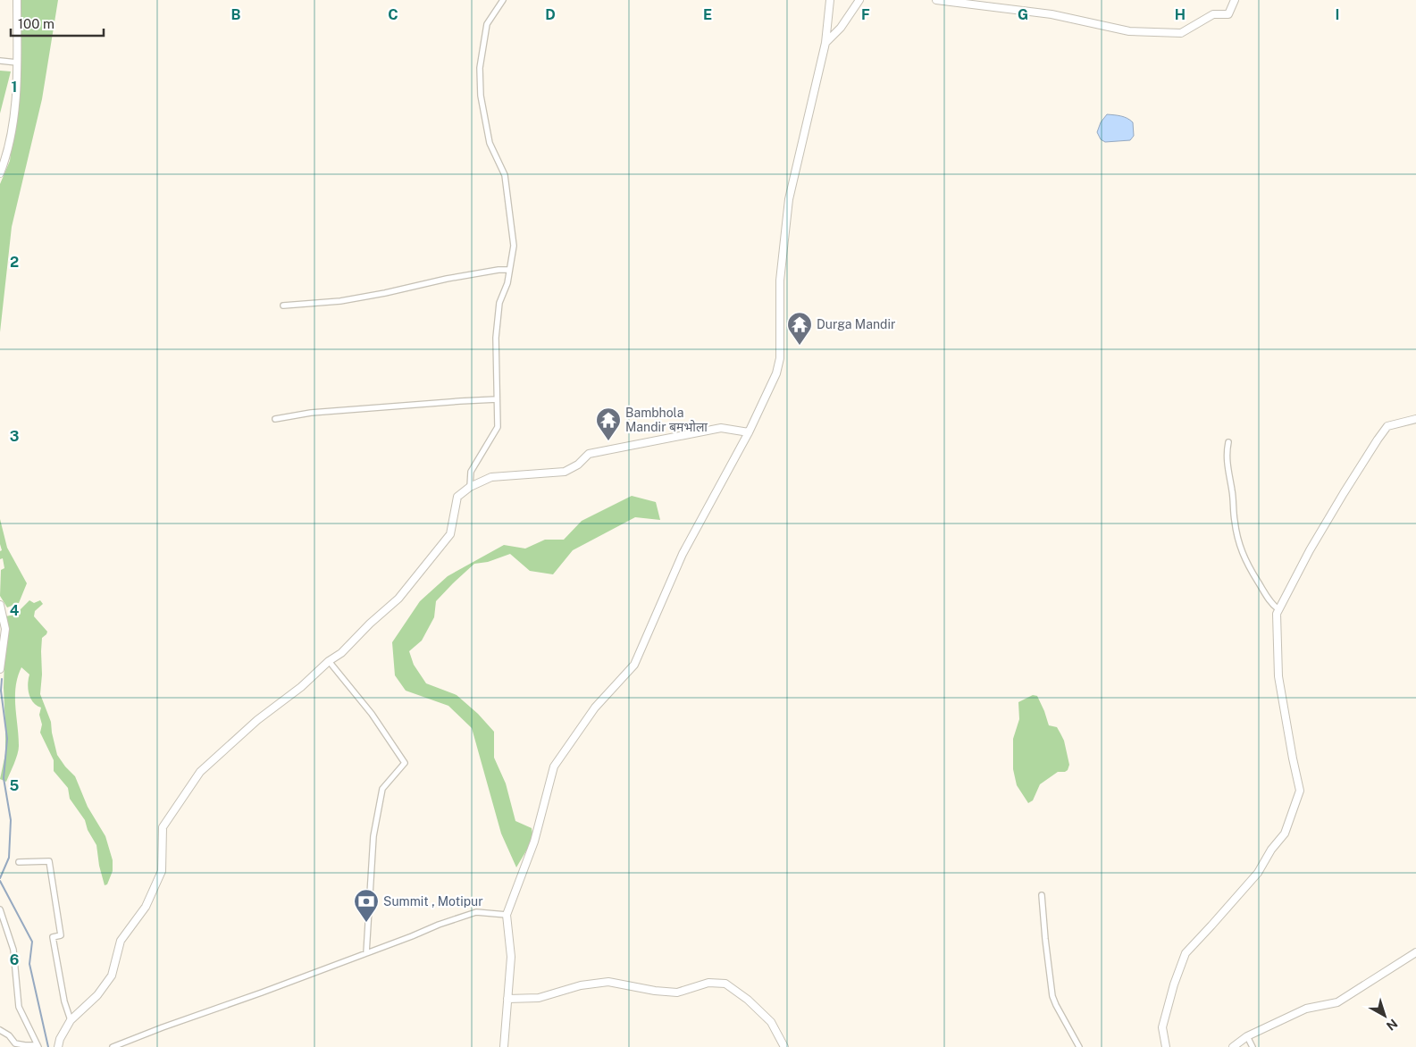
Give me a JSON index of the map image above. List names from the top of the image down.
{
  "places": {
    "temple": ["Durga Mandir", "Bambhola Mandir बमभोला"],
    "bank": ["Summit , Motipur"]
  },
  "scale_bar": "100 m",
  "north": "bottom right",
  "grid": {
    "columns": [
      "B",
      "C",
      "D",
      "E",
      "F",
      "G",
      "H",
      "I"
    ],
    "rows": [
      "1",
      "2",
      "3",
      "4",
      "5",
      "6"
    ]
  }
}
